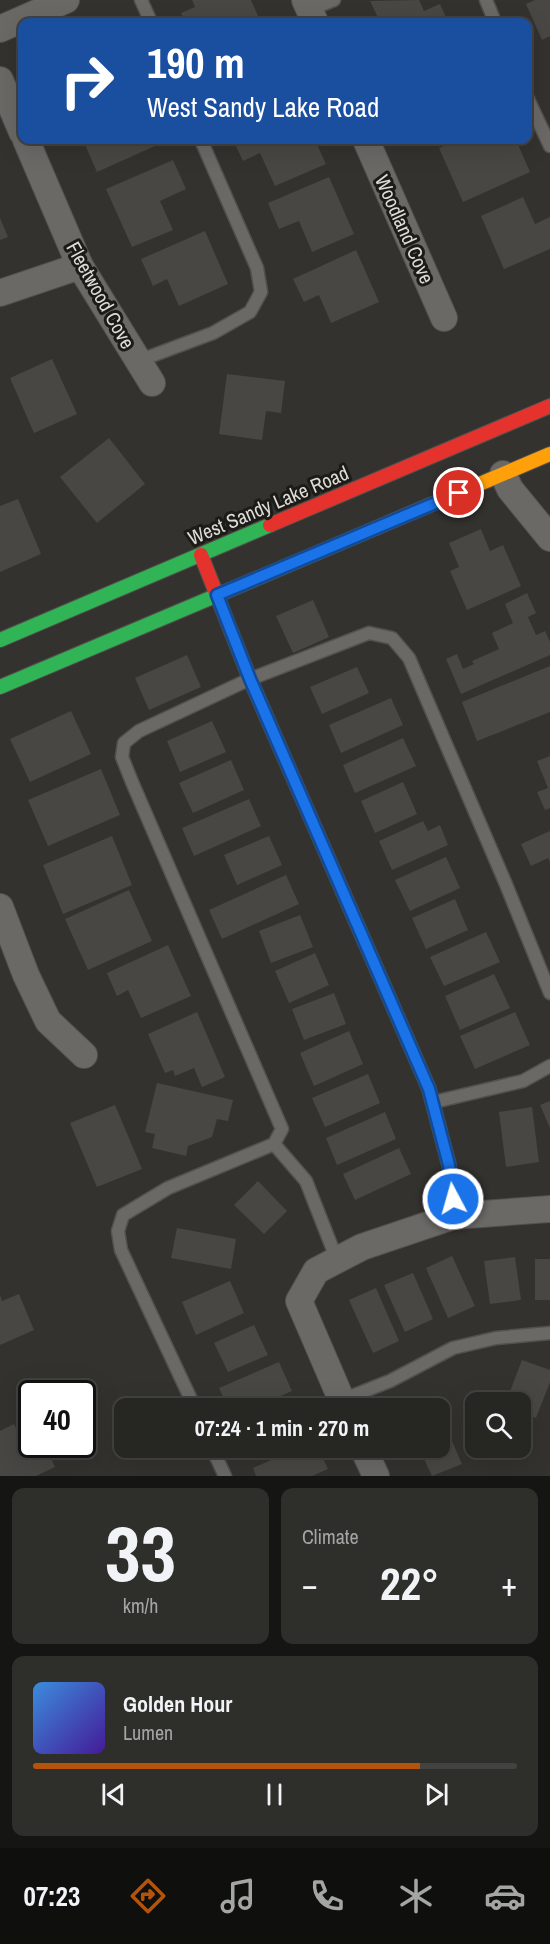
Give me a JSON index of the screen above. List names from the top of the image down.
{
  "streets": {
    "main road": ["West Sandy Lake Road"],
    "street": ["Woodland Cove", "Fleetwood Cove"]
  },
  "page": {
    "turn": ["190 m", "West Sandy Lake Road"],
    "limit": "40",
    "trip": "07:24 · 1 min · 270 m",
    "tile": [
      ["33", "km/h"],
      "Climate"
    ],
    "heat": ["−", "22°", "+"],
    "song": ["Golden Hour", "Lumen"],
    "tabs": "07:23"
  }
}
